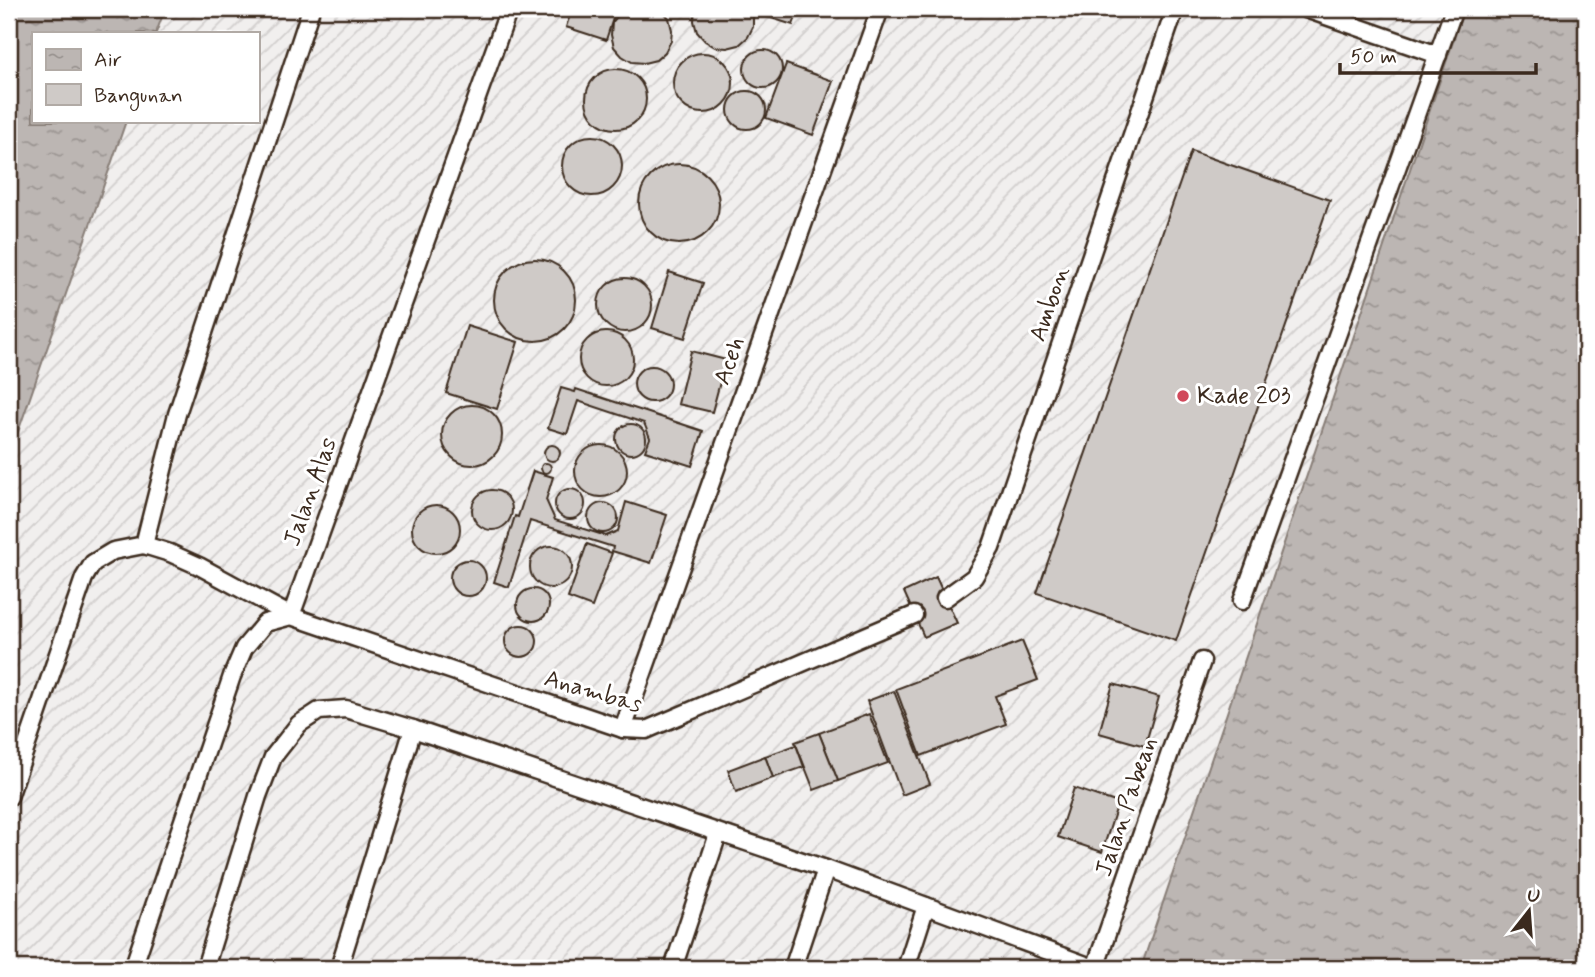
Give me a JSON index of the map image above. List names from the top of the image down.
{
  "streets": {
    "lane": [
      "Ambon",
      "Aceh",
      "Jalan Alas",
      "Anambas",
      "Jalan Pabean"
    ]
  },
  "crossings": [
    ["Aceh", "Anambas"],
    ["Jalan Alas", "Anambas"]
  ],
  "places": ["Kade 203"],
  "legend": ["Air", "Bangunan"],
  "scale_bar": "50 m",
  "north": "top"
}
